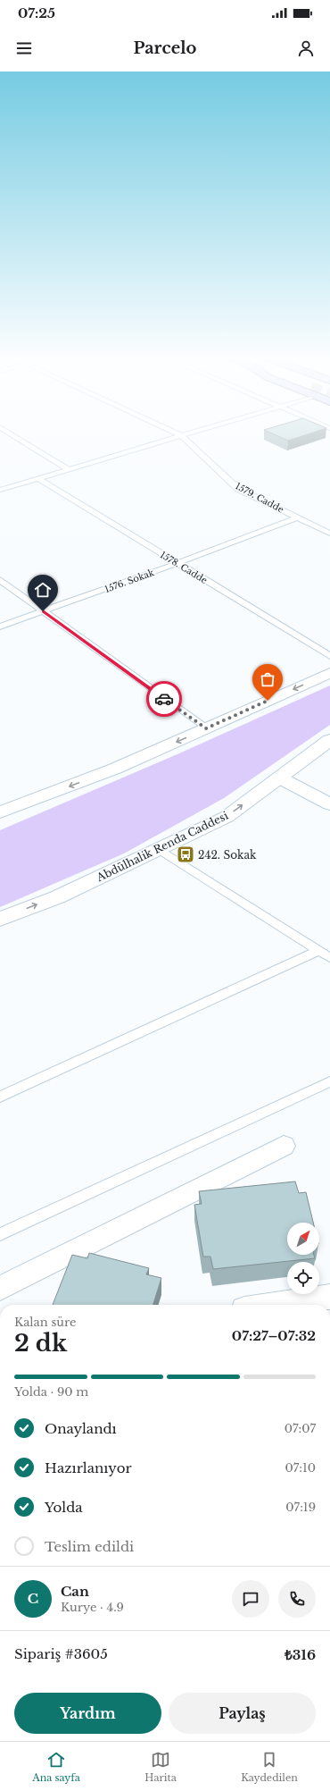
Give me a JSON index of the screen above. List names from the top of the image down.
{
  "streets": {
    "main road": ["Abdülhalik Renda Caddesi"],
    "lane": ["1579. Cadde", "1578. Cadde", "1576. Sokak"]
  },
  "crossings": [
    ["1579. Cadde", "1576. Sokak"],
    ["1578. Cadde", "1576. Sokak"]
  ],
  "places": {
    "bus stop": ["242. Sokak"]
  },
  "north": "top right",
  "page": {
    "status": "07:25",
    "header": "Parcelo",
    "heading": ["2 dk", "Kalan süre", "07:27–07:32"],
    "panel": [
      "Can",
      "Kurye · 4.9",
      "Sipariş #3605",
      "₺316"
    ],
    "bar": "Yolda · 90 m",
    "list": [
      ["Onaylandı", "07:07"],
      ["Hazırlanıyor", "07:10"],
      ["Yolda", "07:19"],
      "Teslim edildi"
    ],
    "round": "C",
    "buttons": ["Yardım", "Paylaş"],
    "tabs": ["Ana sayfa", "Harita", "Kaydedilen"]
  }
}
